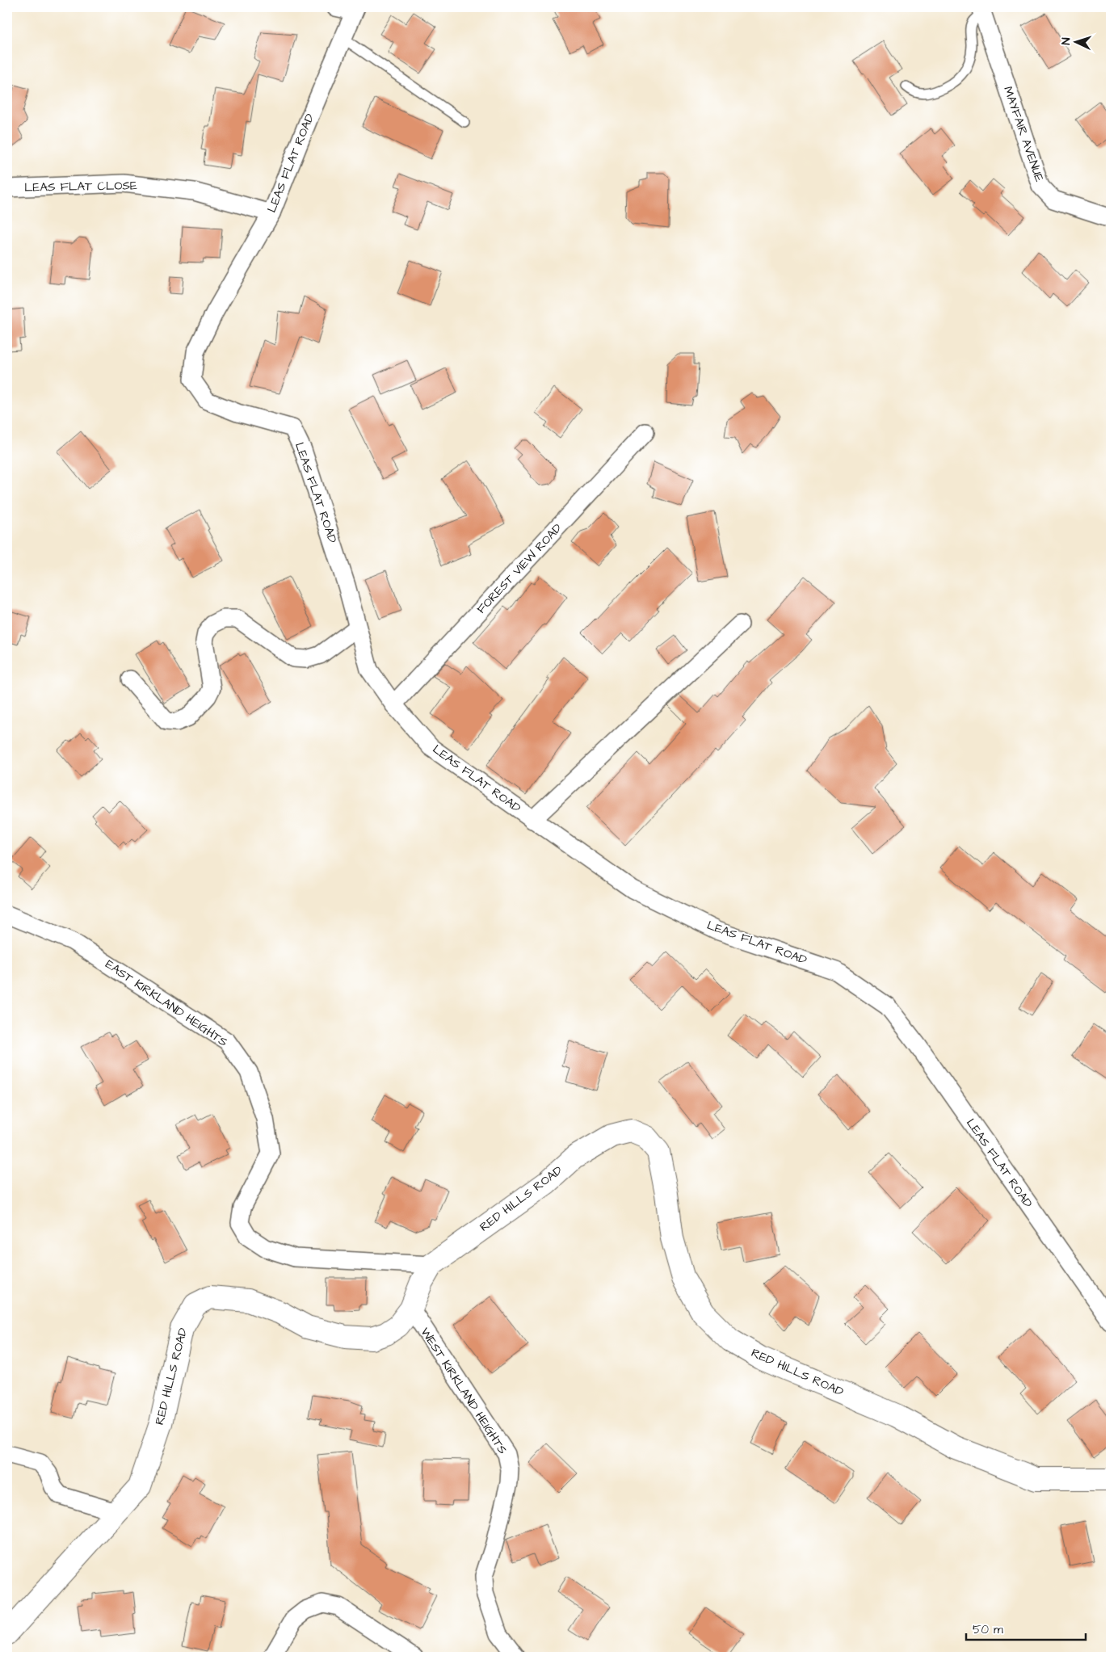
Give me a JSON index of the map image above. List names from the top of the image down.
{
  "streets": {
    "main road": ["RED HILLS ROAD"],
    "street": [
      "MAYFAIR AVENUE",
      "LEAS FLAT ROAD",
      "LEAS FLAT CLOSE",
      "FOREST VIEW ROAD",
      "EAST KIRKLAND HEIGHTS",
      "WEST KIRKLAND HEIGHTS"
    ]
  },
  "crossings": [
    ["LEAS FLAT ROAD", "LEAS FLAT CLOSE"],
    ["LEAS FLAT ROAD", "FOREST VIEW ROAD"],
    ["EAST KIRKLAND HEIGHTS", "RED HILLS ROAD"],
    ["RED HILLS ROAD", "WEST KIRKLAND HEIGHTS"]
  ],
  "scale_bar": "50 m",
  "north": "left"
}
